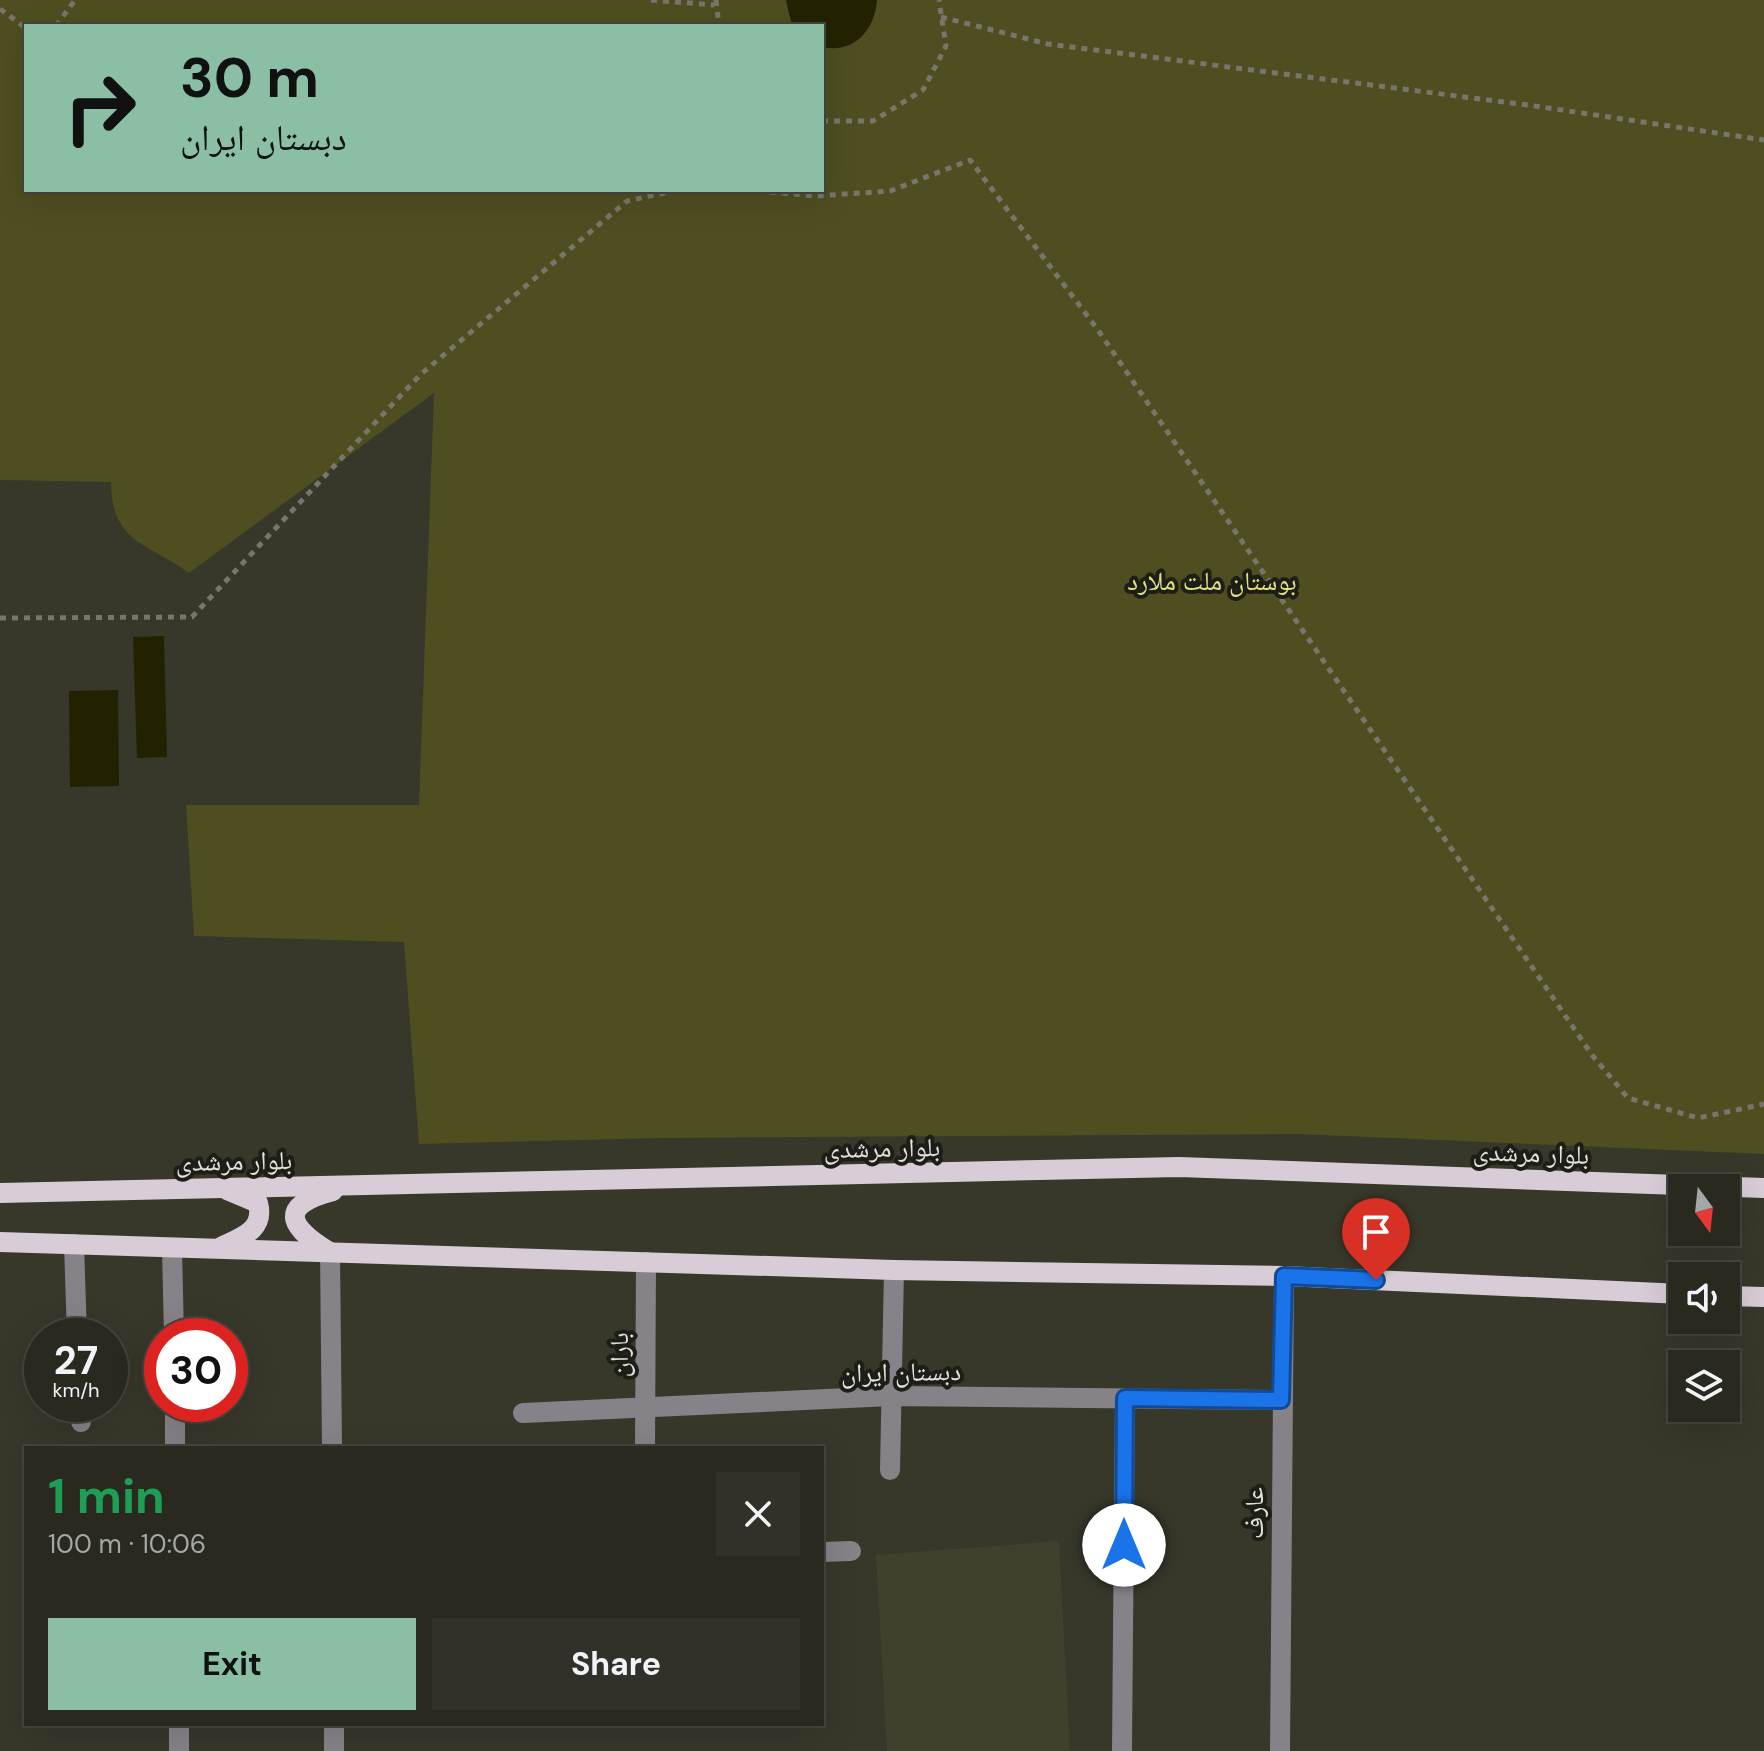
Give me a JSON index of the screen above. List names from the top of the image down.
{
  "streets": {
    "main road": ["بلوار مرشدی"],
    "street": ["باران", "دبستان ایران", "عارف"]
  },
  "crossings": [
    ["باران", "دبستان ایران"],
    ["دبستان ایران", "عارف"]
  ],
  "parks": ["بوستان ملت ملارد"],
  "north": "bottom",
  "page": {
    "turn": ["30 m", "دبستان ایران"],
    "speed": "27 km/h",
    "limit": "30",
    "heading": ["1 min", "100 m · 10:06"],
    "buttons": ["Exit", "Share"]
  }
}
